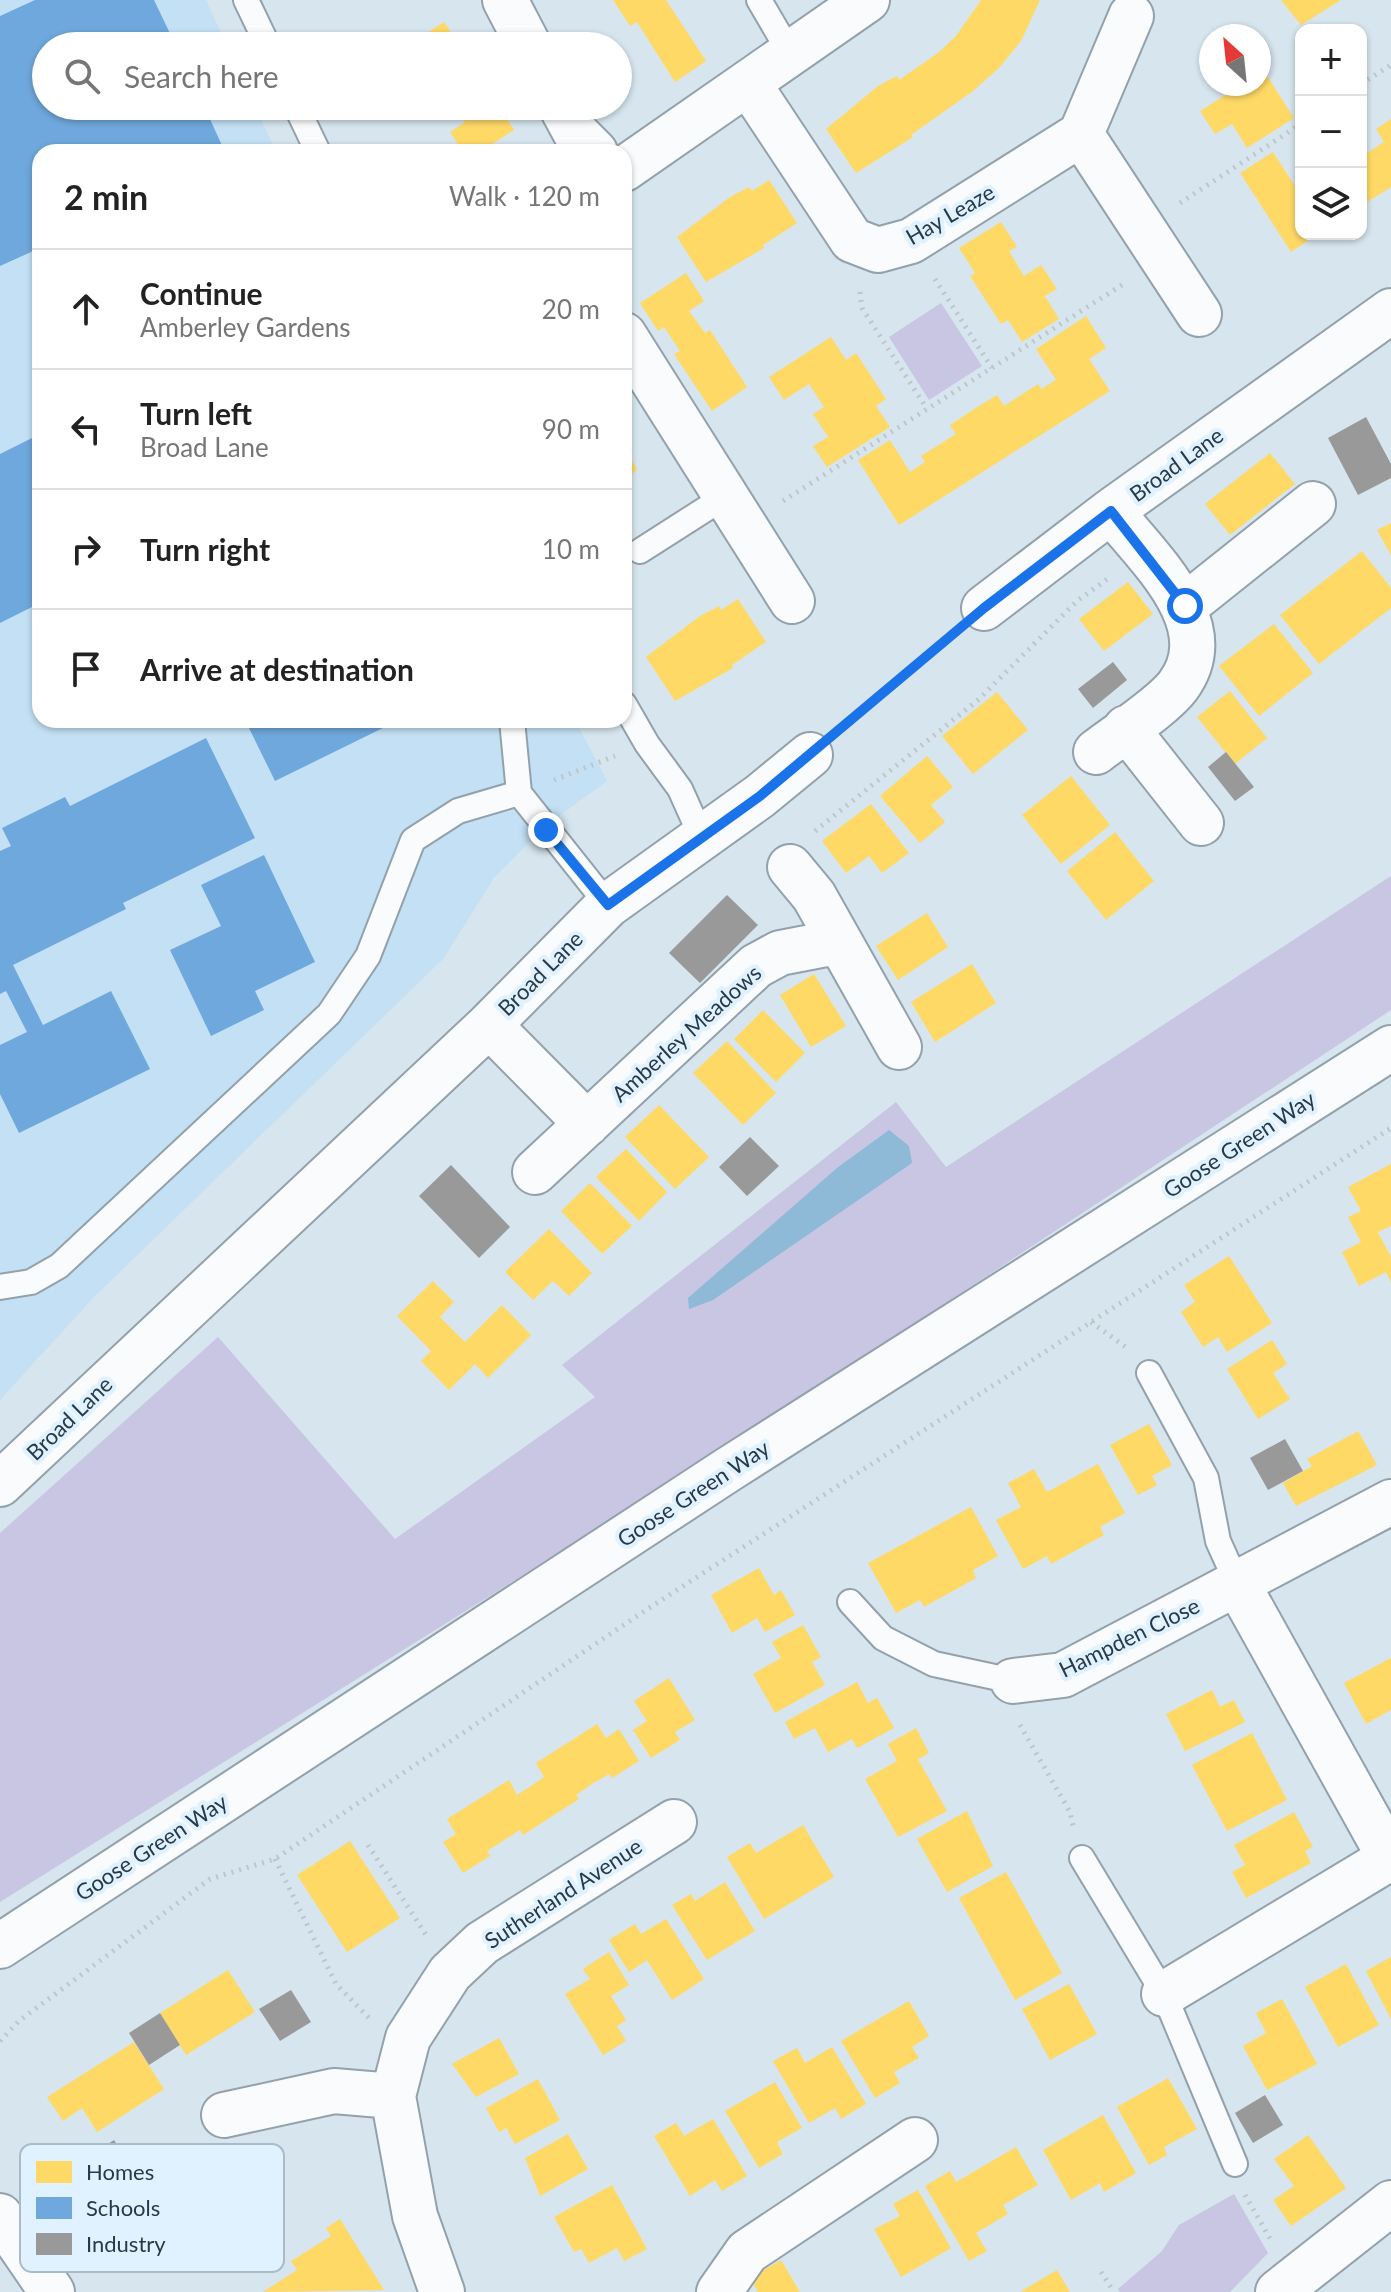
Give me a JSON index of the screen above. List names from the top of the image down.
{
  "streets": {
    "street": [
      "Hay Leaze",
      "Broad Lane",
      "Amberley Meadows",
      "Goose Green Way",
      "Hampden Close",
      "Sutherland Avenue"
    ]
  },
  "legend": ["Homes", "Schools", "Industry"],
  "north": "top left",
  "page": {
    "map_buttons": ["+", "−"],
    "search": "Search here",
    "heading": ["2 min", "Walk · 120 m"],
    "list": [
      ["Continue", "Amberley Gardens", "20 m"],
      ["Turn left", "Broad Lane", "90 m"],
      ["Turn right", "10 m"],
      "Arrive at destination"
    ]
  }
}
